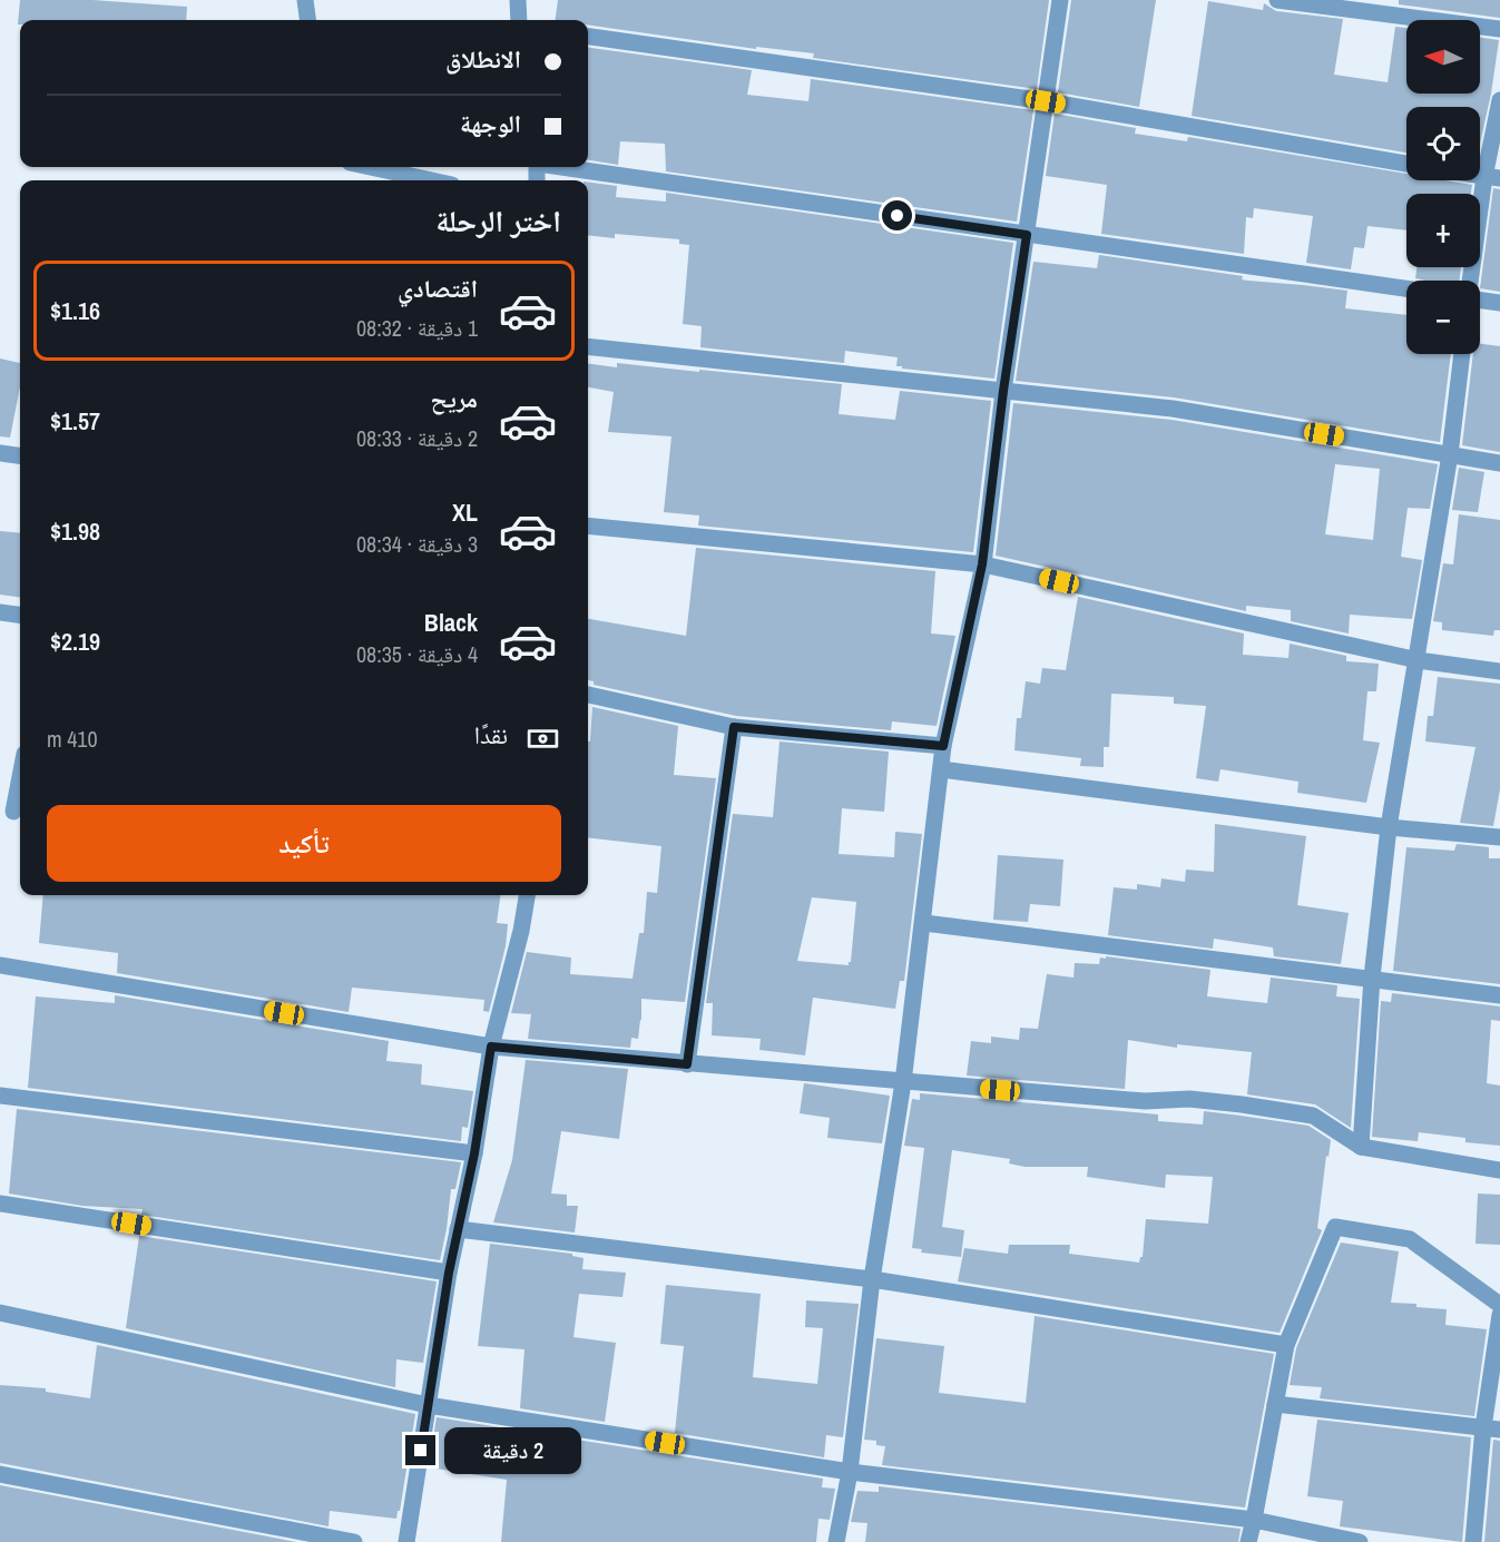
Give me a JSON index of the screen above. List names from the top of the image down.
{
  "north": "left",
  "page": {
    "map_buttons": ["+", "−"],
    "banner": ["الانطلاق", "الوجهة"],
    "heading": "اختر الرحلة",
    "list": [
      {
        "name": "اقتصادي",
        "note": "1 دقيقة · 08:32",
        "value": "$1.16"
      },
      {
        "name": "مريح",
        "note": "2 دقيقة · 08:33",
        "value": "$1.57"
      },
      {
        "name": "XL",
        "note": "3 دقيقة · 08:34",
        "value": "$1.98"
      },
      {
        "name": "Black",
        "note": "4 دقيقة · 08:35",
        "value": "$2.19"
      }
    ],
    "pay": ["نقدًا", "410 m"],
    "buttons": "تأكيد",
    "bubble": "2 دقيقة"
  }
}
